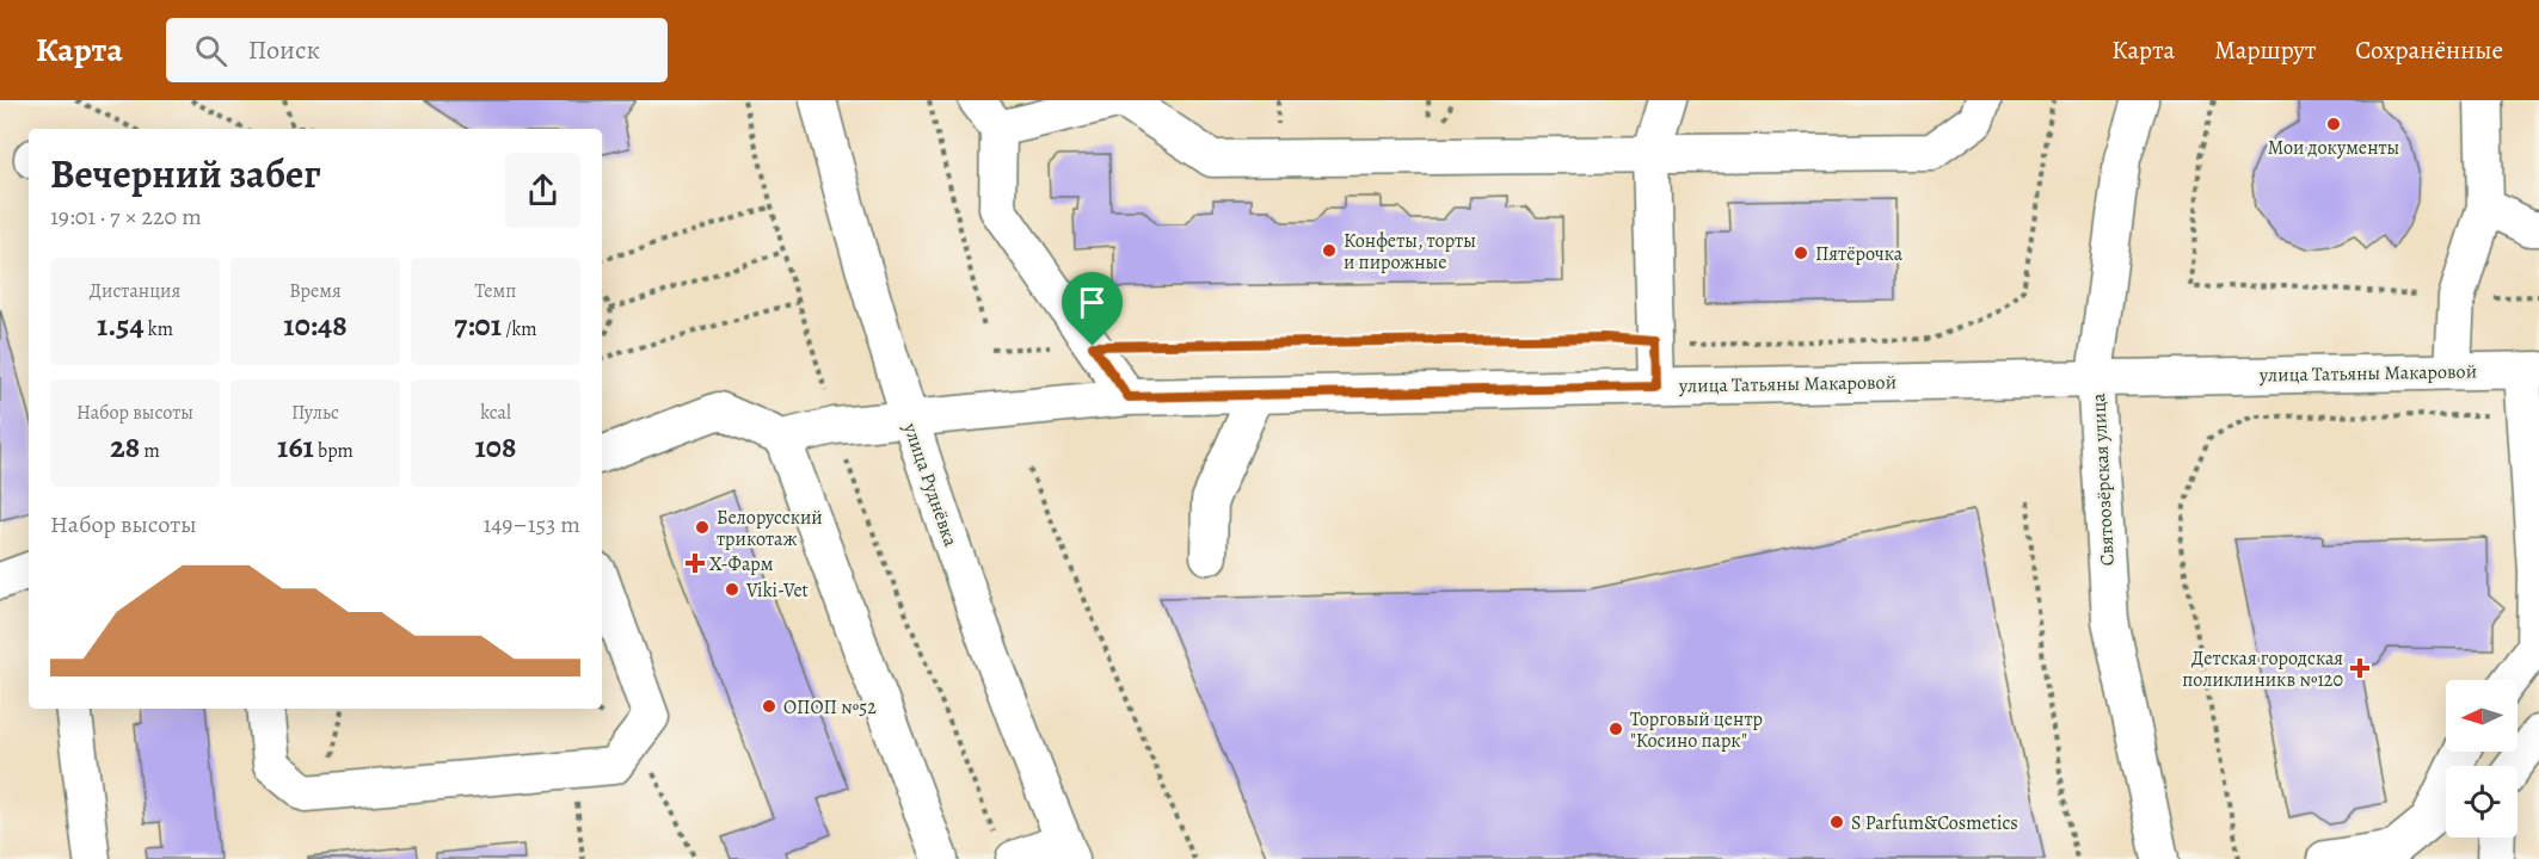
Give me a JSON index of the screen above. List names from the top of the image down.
{
  "streets": {
    "street": ["улица Татьяны Макаровой", "Святоозёрская улица", "улица Руднёвка"]
  },
  "crossings": [
    ["улица Татьяны Макаровой", "Святоозёрская улица"],
    ["улица Татьяны Макаровой", "улица Руднёвка"]
  ],
  "places": {
    "other": [
      "Мои документы",
      "Конфеты, торты и пирожные",
      "Пятёрочка",
      "Белорусский трикотаж",
      "Viki-Vet",
      "ОПОП №52",
      "Торговый центр \"Косино парк\"",
      "S Parfum&Cosmetics"
    ],
    "health": ["X-Фарм", "Детская городская поликлиникв №120"]
  },
  "north": "left",
  "page": {
    "header": "Карта",
    "search": "Поиск",
    "nav": ["Карта", "Маршрут", "Сохранённые"],
    "heading": ["Вечерний забег", "19:01 · 7 × 220 m"],
    "stats": [
      ["Дистанция", "1.54 km"],
      ["Время", "10:48"],
      ["Темп", "7:01 /km"],
      ["Набор высоты", "28 m"],
      ["Пульс", "161 bpm"],
      ["kcal", "108"]
    ],
    "chart": ["Набор высоты", "149–153 m"]
  }
}
